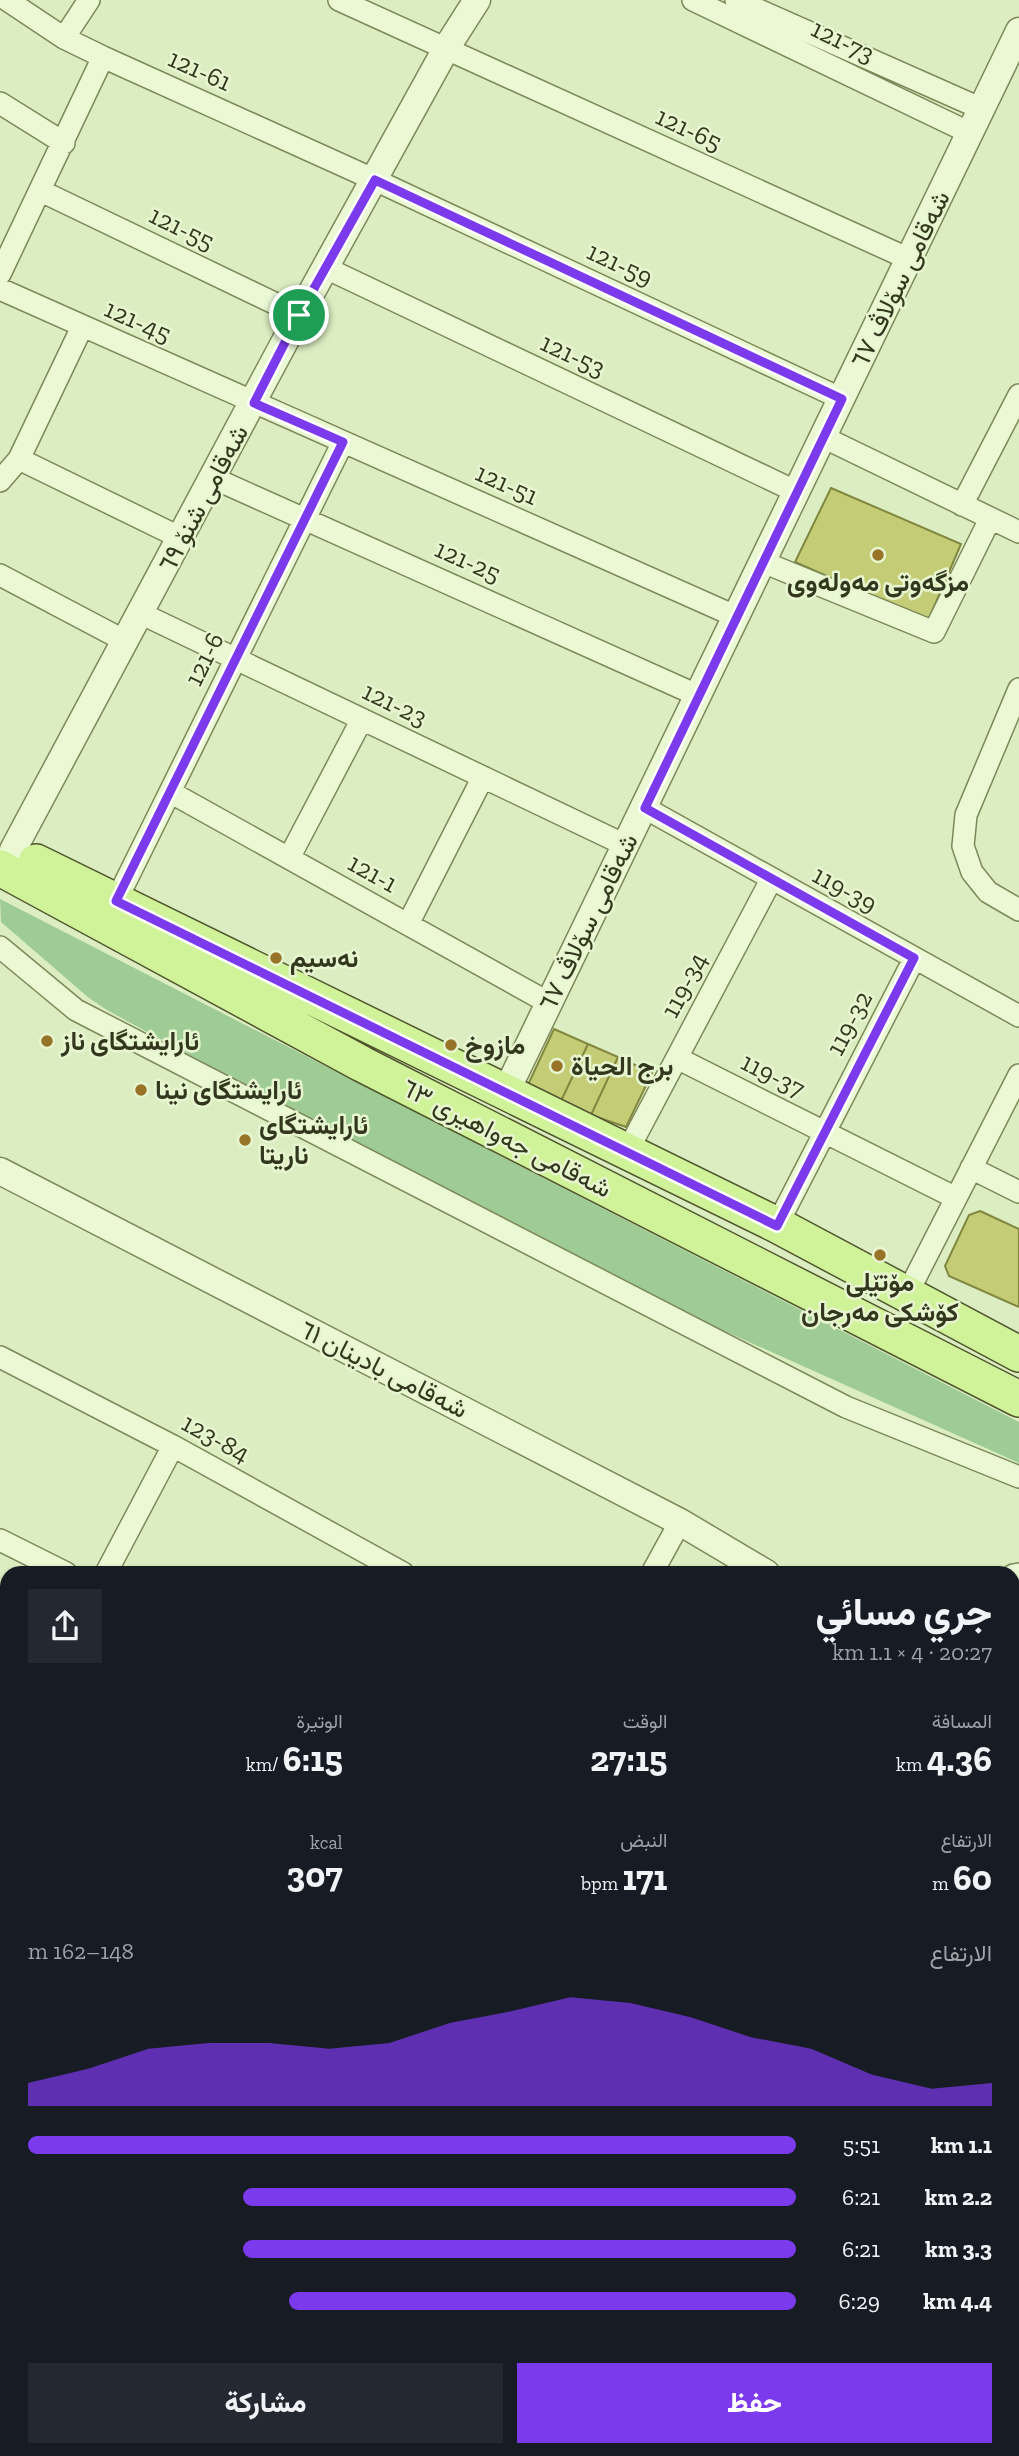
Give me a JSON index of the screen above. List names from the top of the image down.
{
  "streets": {
    "main road": ["شەقامی جەواهیری ٦٣"],
    "street": [
      "121-73",
      "121-61",
      "121-65",
      "121-55",
      "121-59",
      "شەقامی سۆلاڤ ٦٧",
      "121-45",
      "121-53",
      "121-51",
      "شەقامی شنۆ ٦٩",
      "121-25",
      "121-6",
      "121-23",
      "121-1",
      "119-39",
      "119-34",
      "119-32",
      "119-37",
      "شەقامی بادینان ٦١",
      "123-84"
    ]
  },
  "crossings": [
    ["121-73", "شەقامی سۆلاڤ ٦٧"],
    ["121-61", "121-59"],
    ["121-61", "شەقامی شنۆ ٦٩"],
    ["121-65", "شەقامی سۆلاڤ ٦٧"],
    ["121-65", "شەقامی شنۆ ٦٩"],
    ["121-55", "شەقامی شنۆ ٦٩"],
    ["121-59", "شەقامی سۆلاڤ ٦٧"],
    ["121-59", "شەقامی شنۆ ٦٩"],
    ["شەقامی سۆلاڤ ٦٧", "121-53"],
    ["شەقامی سۆلاڤ ٦٧", "121-51"],
    ["شەقامی سۆلاڤ ٦٧", "121-25"],
    ["شەقامی سۆلاڤ ٦٧", "121-23"],
    ["شەقامی سۆلاڤ ٦٧", "121-1"],
    ["شەقامی سۆلاڤ ٦٧", "119-39"],
    ["شەقامی سۆلاڤ ٦٧", "شەقامی جەواهیری ٦٣"],
    ["121-45", "121-51"],
    ["121-45", "شەقامی شنۆ ٦٩"],
    ["121-53", "شەقامی شنۆ ٦٩"],
    ["121-51", "شەقامی شنۆ ٦٩"],
    ["121-51", "121-6"],
    ["شەقامی شنۆ ٦٩", "121-25"],
    ["شەقامی شنۆ ٦٩", "121-23"],
    ["شەقامی شنۆ ٦٩", "شەقامی جەواهیری ٦٣"],
    ["121-25", "121-6"],
    ["121-6", "121-23"],
    ["121-6", "121-1"],
    ["121-6", "شەقامی جەواهیری ٦٣"],
    ["119-39", "119-34"],
    ["119-39", "119-32"],
    ["119-34", "119-37"],
    ["119-34", "شەقامی جەواهیری ٦٣"],
    ["119-32", "119-37"],
    ["119-32", "شەقامی جەواهیری ٦٣"]
  ],
  "places": [
    "مزگەوتی مەولەوی",
    "نەسیم",
    "ئارایشتگای ناز",
    "مازوخ",
    "برج الحياة",
    "ئارایشتگای نینا",
    "ئارایشتگای ناریتا",
    "مۆتێلی کۆشکی مەرجان"
  ],
  "page": {
    "heading": ["جري مسائي", "20:27 · 4 × 1.1 km"],
    "stats": [
      ["المسافة", "4.36 km"],
      ["الوقت", "27:15"],
      ["الوتيرة", "6:15 /km"],
      ["الارتفاع", "60 m"],
      ["النبض", "171 bpm"],
      ["kcal", "307"]
    ],
    "chart": ["الارتفاع", "148–162 m"],
    "list": [
      {
        "name": "1.1 km",
        "note": "5:51"
      },
      {
        "name": "2.2 km",
        "note": "6:21"
      },
      {
        "name": "3.3 km",
        "note": "6:21"
      },
      {
        "name": "4.4 km",
        "note": "6:29"
      }
    ],
    "buttons": ["حفظ", "مشاركة"]
  }
}
